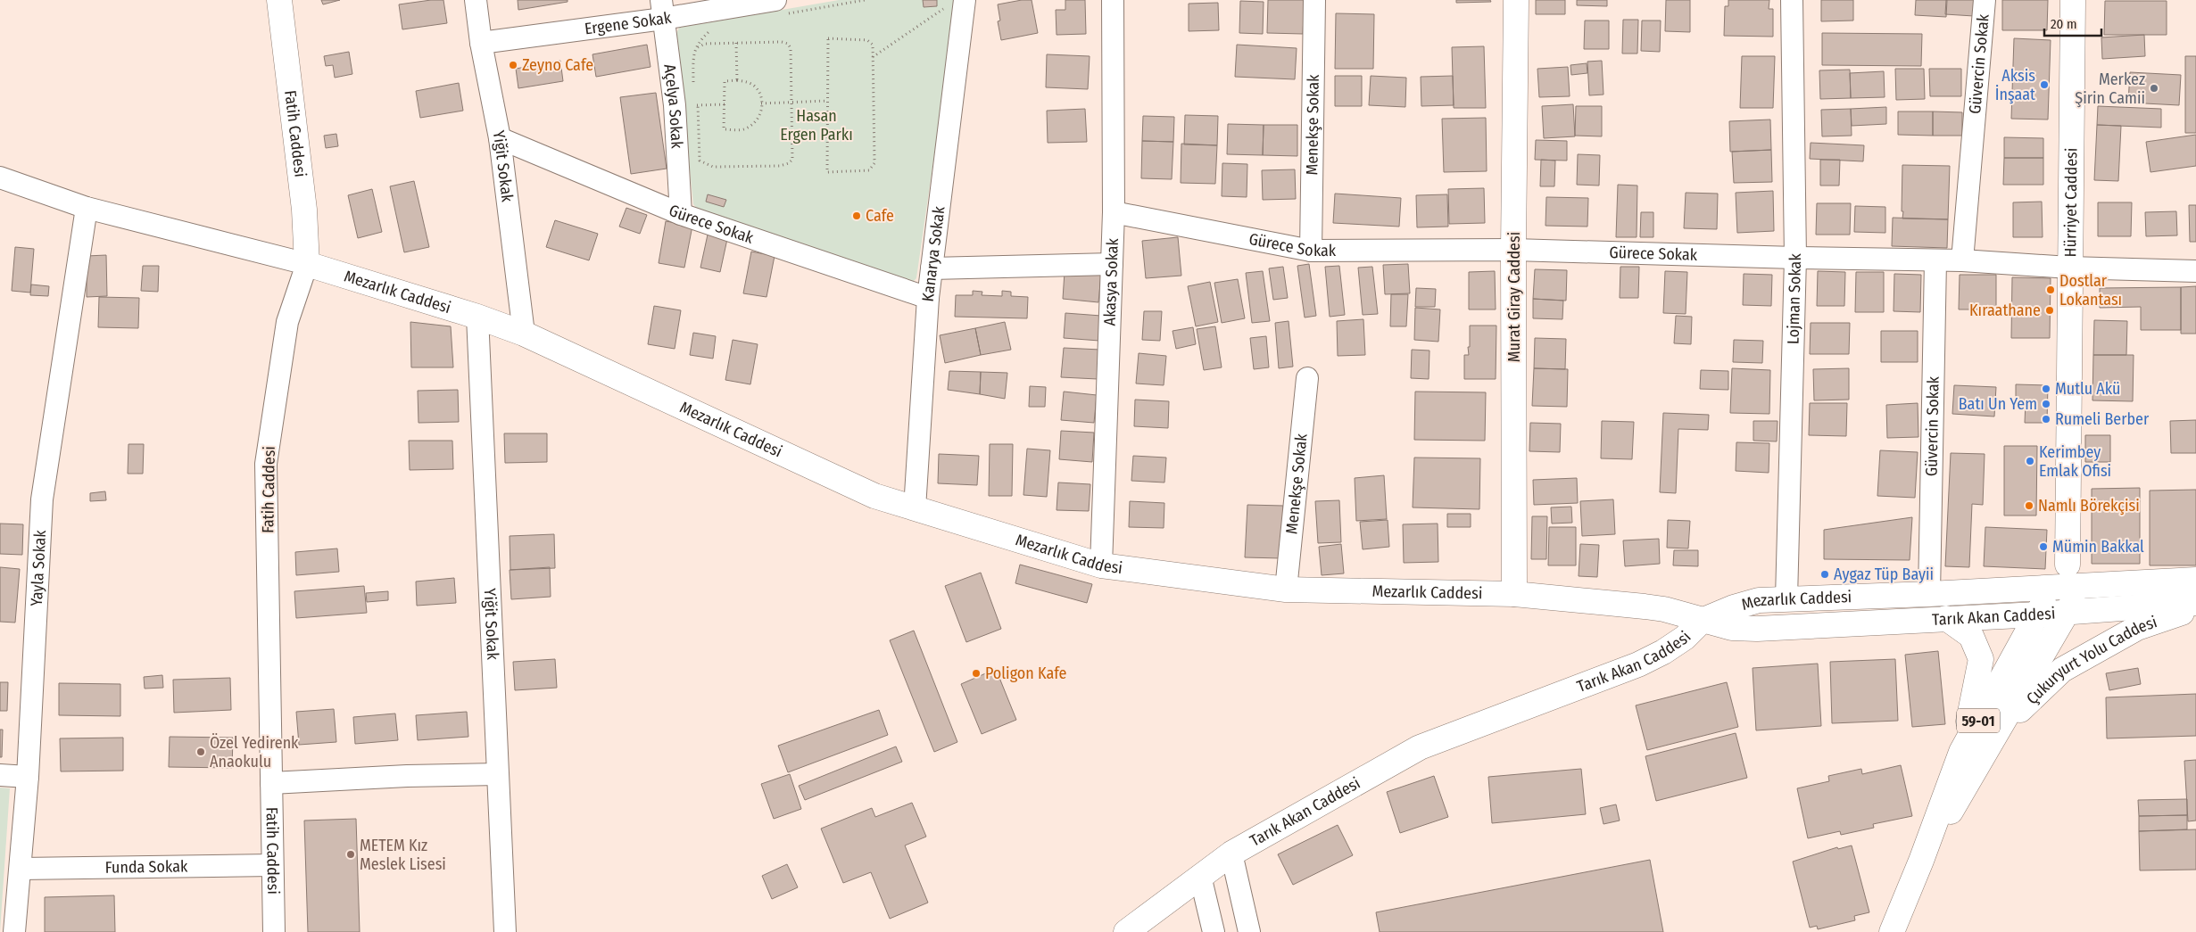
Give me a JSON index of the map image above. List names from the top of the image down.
{
  "streets": {
    "main road": [
      "Fatih Caddesi",
      "Hürriyet Caddesi",
      "Mezarlık Caddesi",
      "Murat Giray Caddesi",
      "Tarık Akan Caddesi",
      "Çukuryurt Yolu Caddesi",
      "59-01"
    ],
    "street": [
      "Ergene Sokak",
      "Güvercin Sokak",
      "Açelya Sokak",
      "Menekşe Sokak",
      "Yiğit Sokak",
      "Gürece Sokak",
      "Kanarya Sokak",
      "Akasya Sokak",
      "Lojman Sokak",
      "Yayla Sokak",
      "Funda Sokak"
    ]
  },
  "crossings": [
    ["Ergene Sokak", "Açelya Sokak"],
    ["Ergene Sokak", "Yiğit Sokak"],
    ["Güvercin Sokak", "Gürece Sokak"],
    ["Güvercin Sokak", "Mezarlık Caddesi"],
    ["Açelya Sokak", "Gürece Sokak"],
    ["Menekşe Sokak", "Gürece Sokak"],
    ["Menekşe Sokak", "Mezarlık Caddesi"],
    ["Fatih Caddesi", "Mezarlık Caddesi"],
    ["Fatih Caddesi", "Funda Sokak"],
    ["Yiğit Sokak", "Gürece Sokak"],
    ["Yiğit Sokak", "Mezarlık Caddesi"],
    ["Hürriyet Caddesi", "Gürece Sokak"],
    ["Hürriyet Caddesi", "Çukuryurt Yolu Caddesi"],
    ["Gürece Sokak", "Kanarya Sokak"],
    ["Gürece Sokak", "Akasya Sokak"],
    ["Gürece Sokak", "Murat Giray Caddesi"],
    ["Gürece Sokak", "Lojman Sokak"],
    ["Kanarya Sokak", "Mezarlık Caddesi"],
    ["Akasya Sokak", "Mezarlık Caddesi"],
    ["Mezarlık Caddesi", "Murat Giray Caddesi"],
    ["Mezarlık Caddesi", "Lojman Sokak"],
    ["Mezarlık Caddesi", "Yayla Sokak"],
    ["Mezarlık Caddesi", "Tarık Akan Caddesi"],
    ["Mezarlık Caddesi", "Çukuryurt Yolu Caddesi"],
    ["Yayla Sokak", "Funda Sokak"],
    ["Tarık Akan Caddesi", "Çukuryurt Yolu Caddesi"]
  ],
  "parks": ["Hasan Ergen Parkı"],
  "places": [
    "Zeyno Cafe",
    "Aksis İnşaat",
    "Merkez Şirin Camii",
    "Cafe",
    "Dostlar Lokantası",
    "Kıraathane",
    "Mutlu Akü",
    "Batı Un Yem",
    "Rumeli Berber",
    "Kerimbey Emlak Ofisi",
    "Namlı Börekçisi",
    "Mümin Bakkal",
    "Aygaz Tüp Bayii",
    "Poligon Kafe",
    "Özel Yedirenk Anaokulu",
    "METEM Kız Meslek Lisesi"
  ],
  "scale_bar": "20 m"
}
